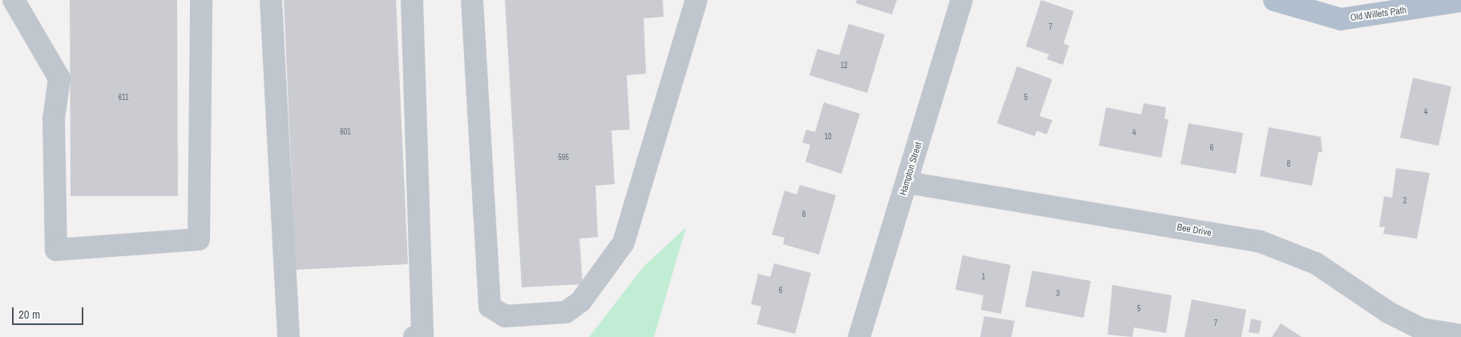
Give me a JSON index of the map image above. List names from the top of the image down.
{
  "streets": {
    "main road": ["Old Willets Path"],
    "street": ["Hampton Street", "Bee Drive"]
  },
  "crossings": [
    ["Hampton Street", "Bee Drive"]
  ],
  "house_numbers": [
    "7",
    "12",
    "611",
    "5",
    "4",
    "601",
    "4",
    "10",
    "6",
    "595",
    "8",
    "2",
    "8",
    "1",
    "6",
    "3",
    "5",
    "7"
  ],
  "scale_bar": "20 m"
}
